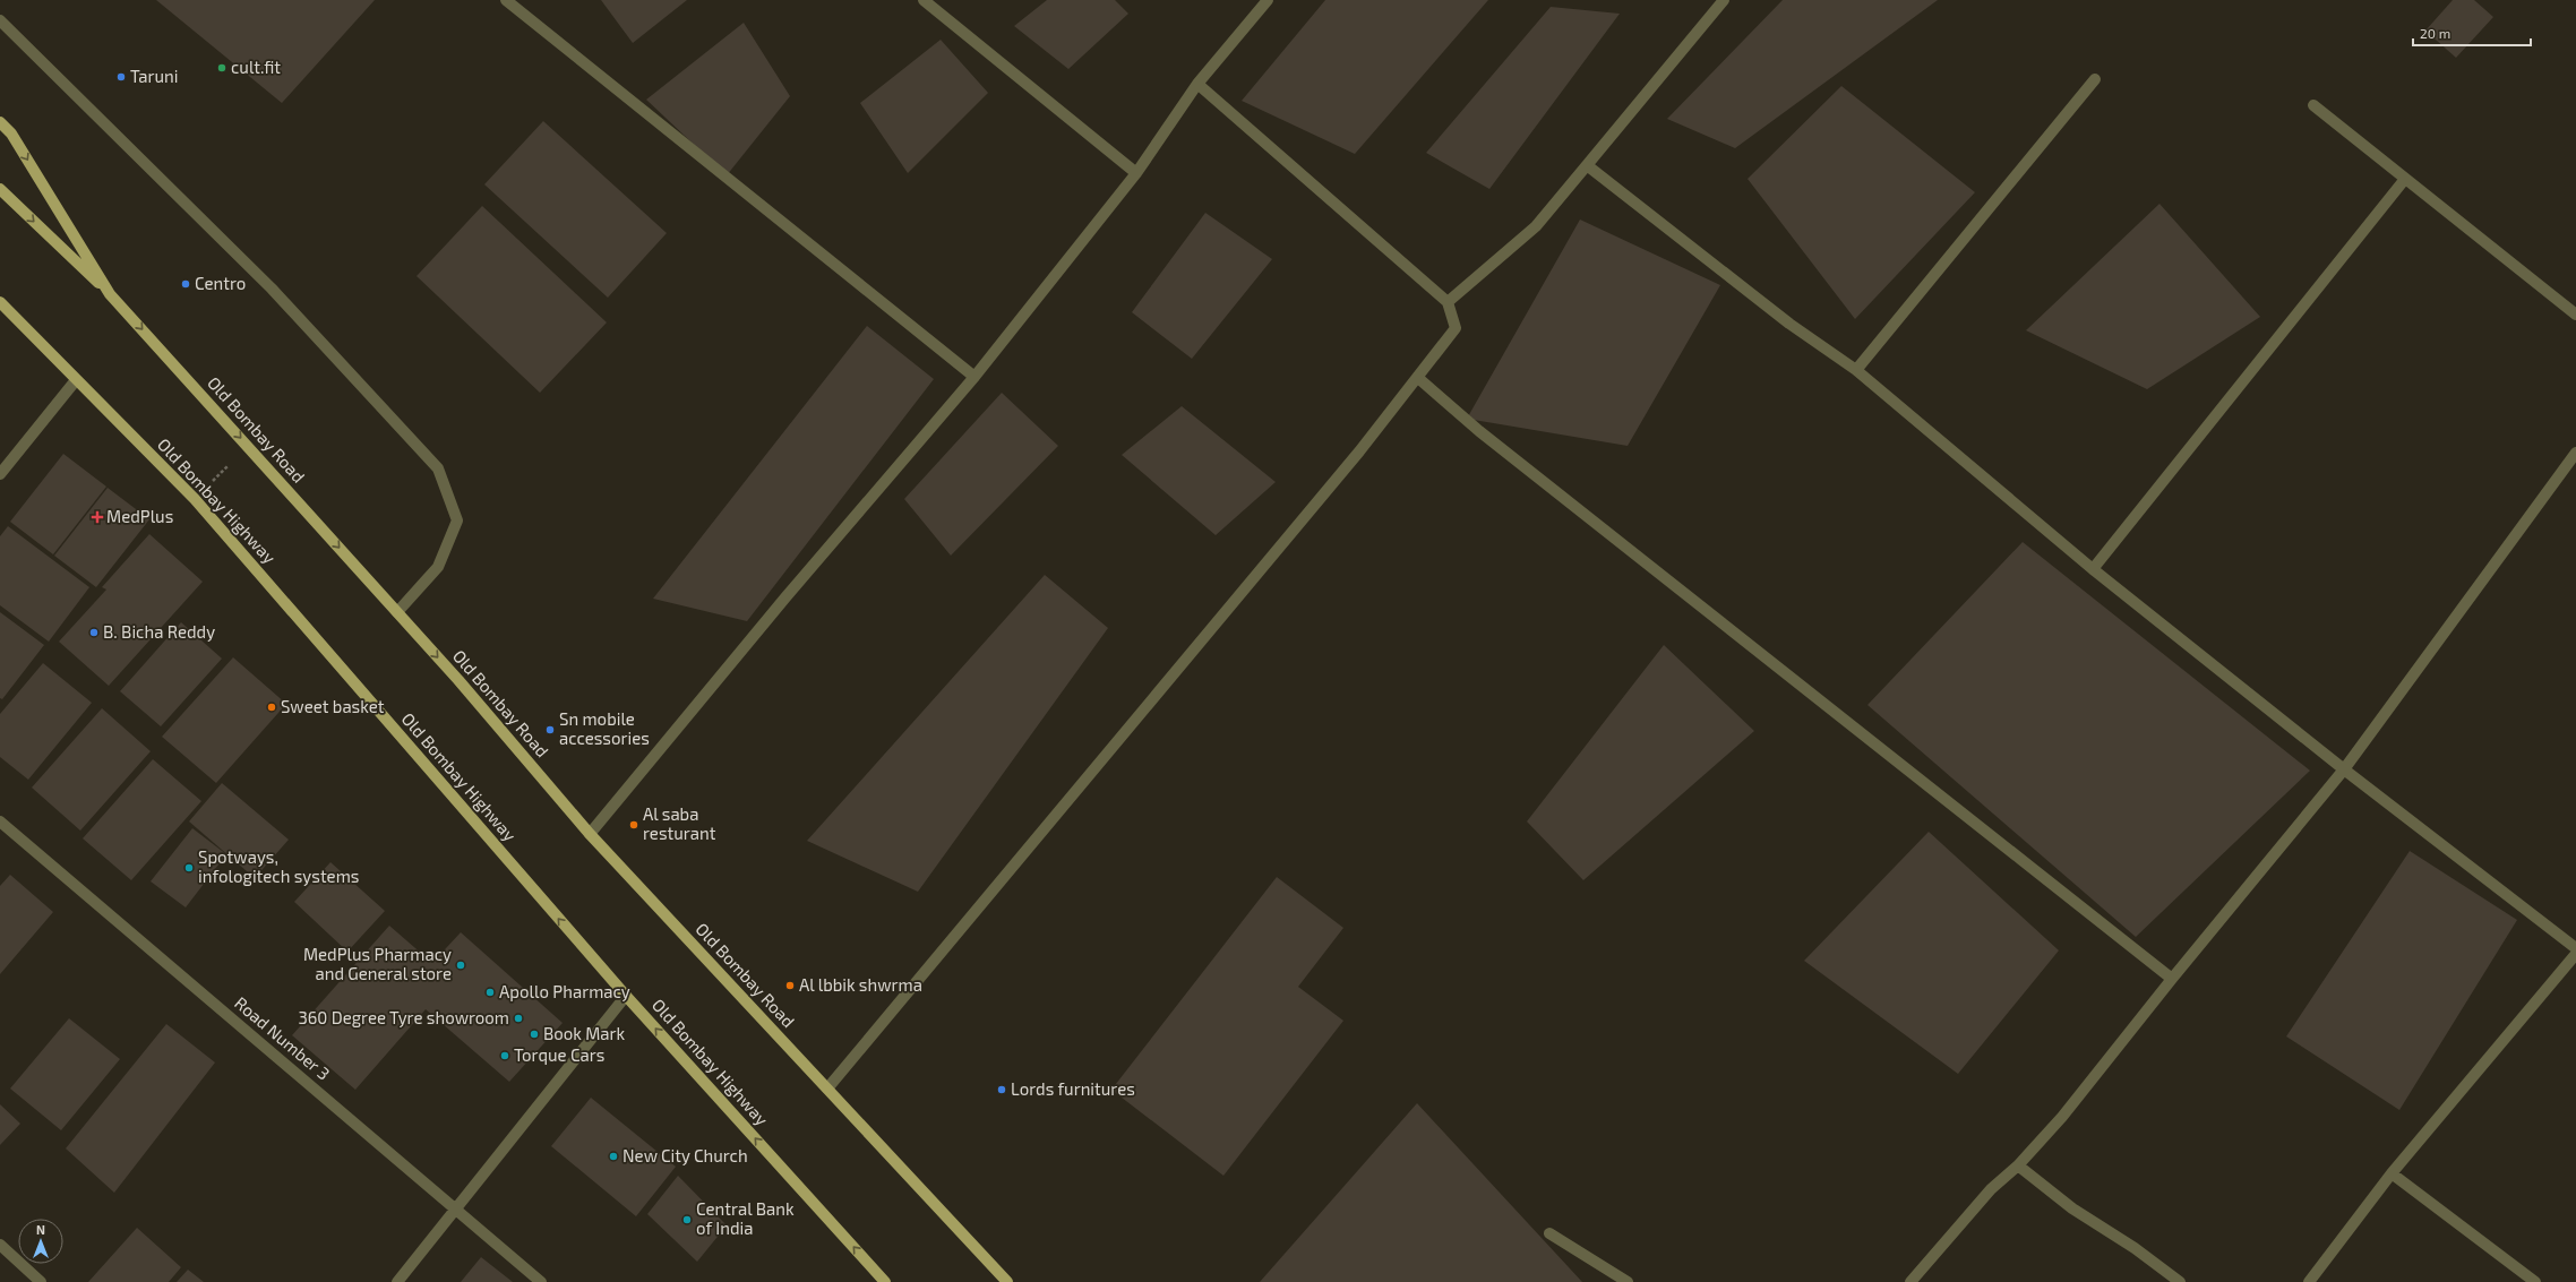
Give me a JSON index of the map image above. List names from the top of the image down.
{
  "streets": {
    "main road": ["Old Bombay Road", "Old Bombay Highway"],
    "street": ["Road Number 3"]
  },
  "one_way": ["Old Bombay Road", "Old Bombay Highway"],
  "places": {
    "other": [
      "cult.fit",
      "Taruni",
      "Centro",
      "B. Bicha Reddy",
      "Sweet basket",
      "Sn mobile accessories",
      "Al saba resturant",
      "Spotways, infologitech systems",
      "MedPlus Pharmacy and General store",
      "Al lbbik shwrma",
      "Apollo Pharmacy",
      "360 Degree Tyre showroom",
      "Book Mark",
      "Torque Cars",
      "Lords furnitures",
      "New City Church",
      "Central Bank of India"
    ],
    "health": ["MedPlus"]
  },
  "scale_bar": "20 m",
  "north": "top"
}
